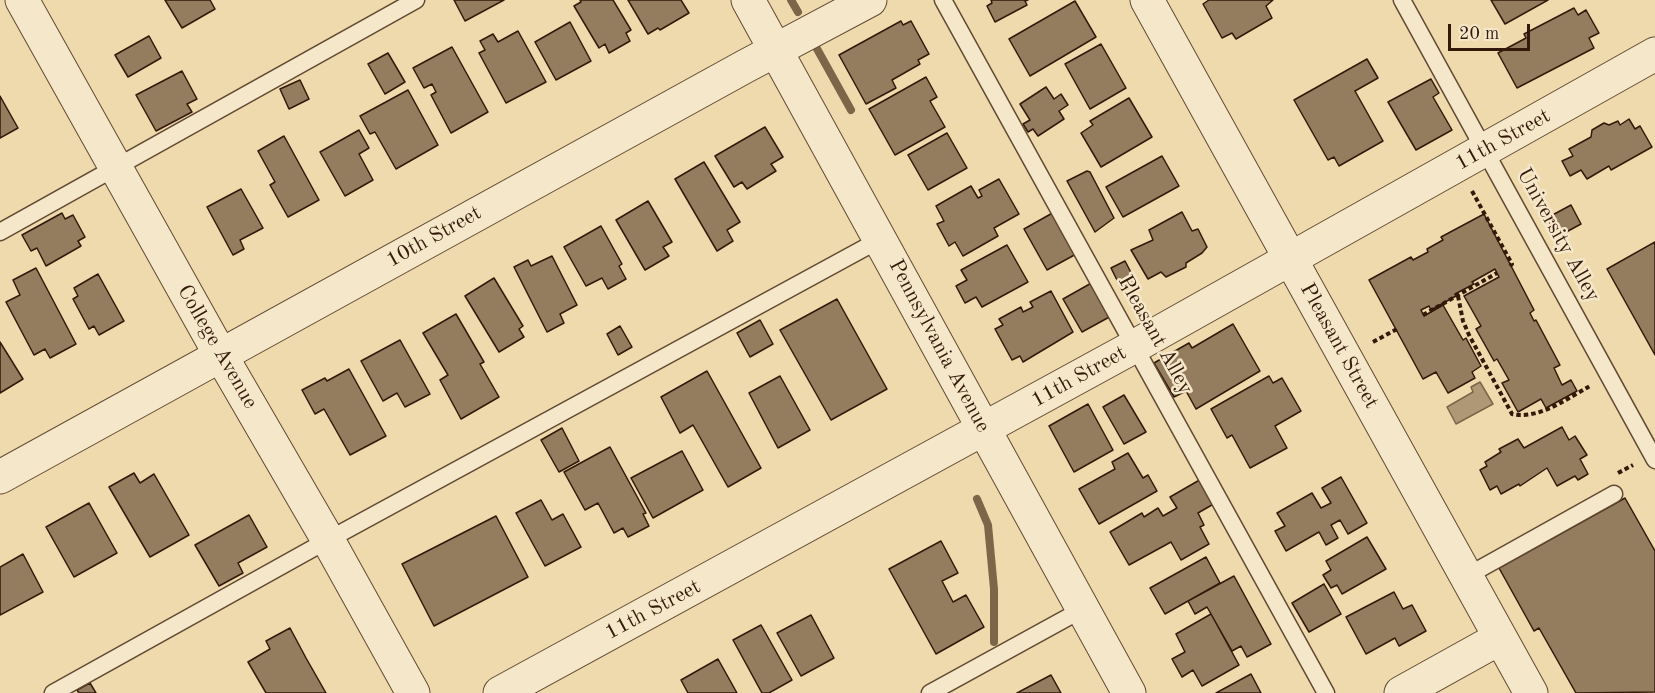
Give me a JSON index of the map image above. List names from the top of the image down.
{
  "streets": {
    "street": [
      "11th Street",
      "10th Street",
      "Pennsylvania Avenue",
      "Pleasant Street",
      "College Avenue"
    ],
    "lane": ["University Alley", "Pleasant Alley"]
  },
  "crossings": [
    ["11th Street", "University Alley"],
    ["11th Street", "Pleasant Alley"],
    ["11th Street", "Pennsylvania Avenue"],
    ["11th Street", "Pleasant Street"],
    ["10th Street", "Pennsylvania Avenue"],
    ["10th Street", "College Avenue"]
  ],
  "scale_bar": "20 m"
}
